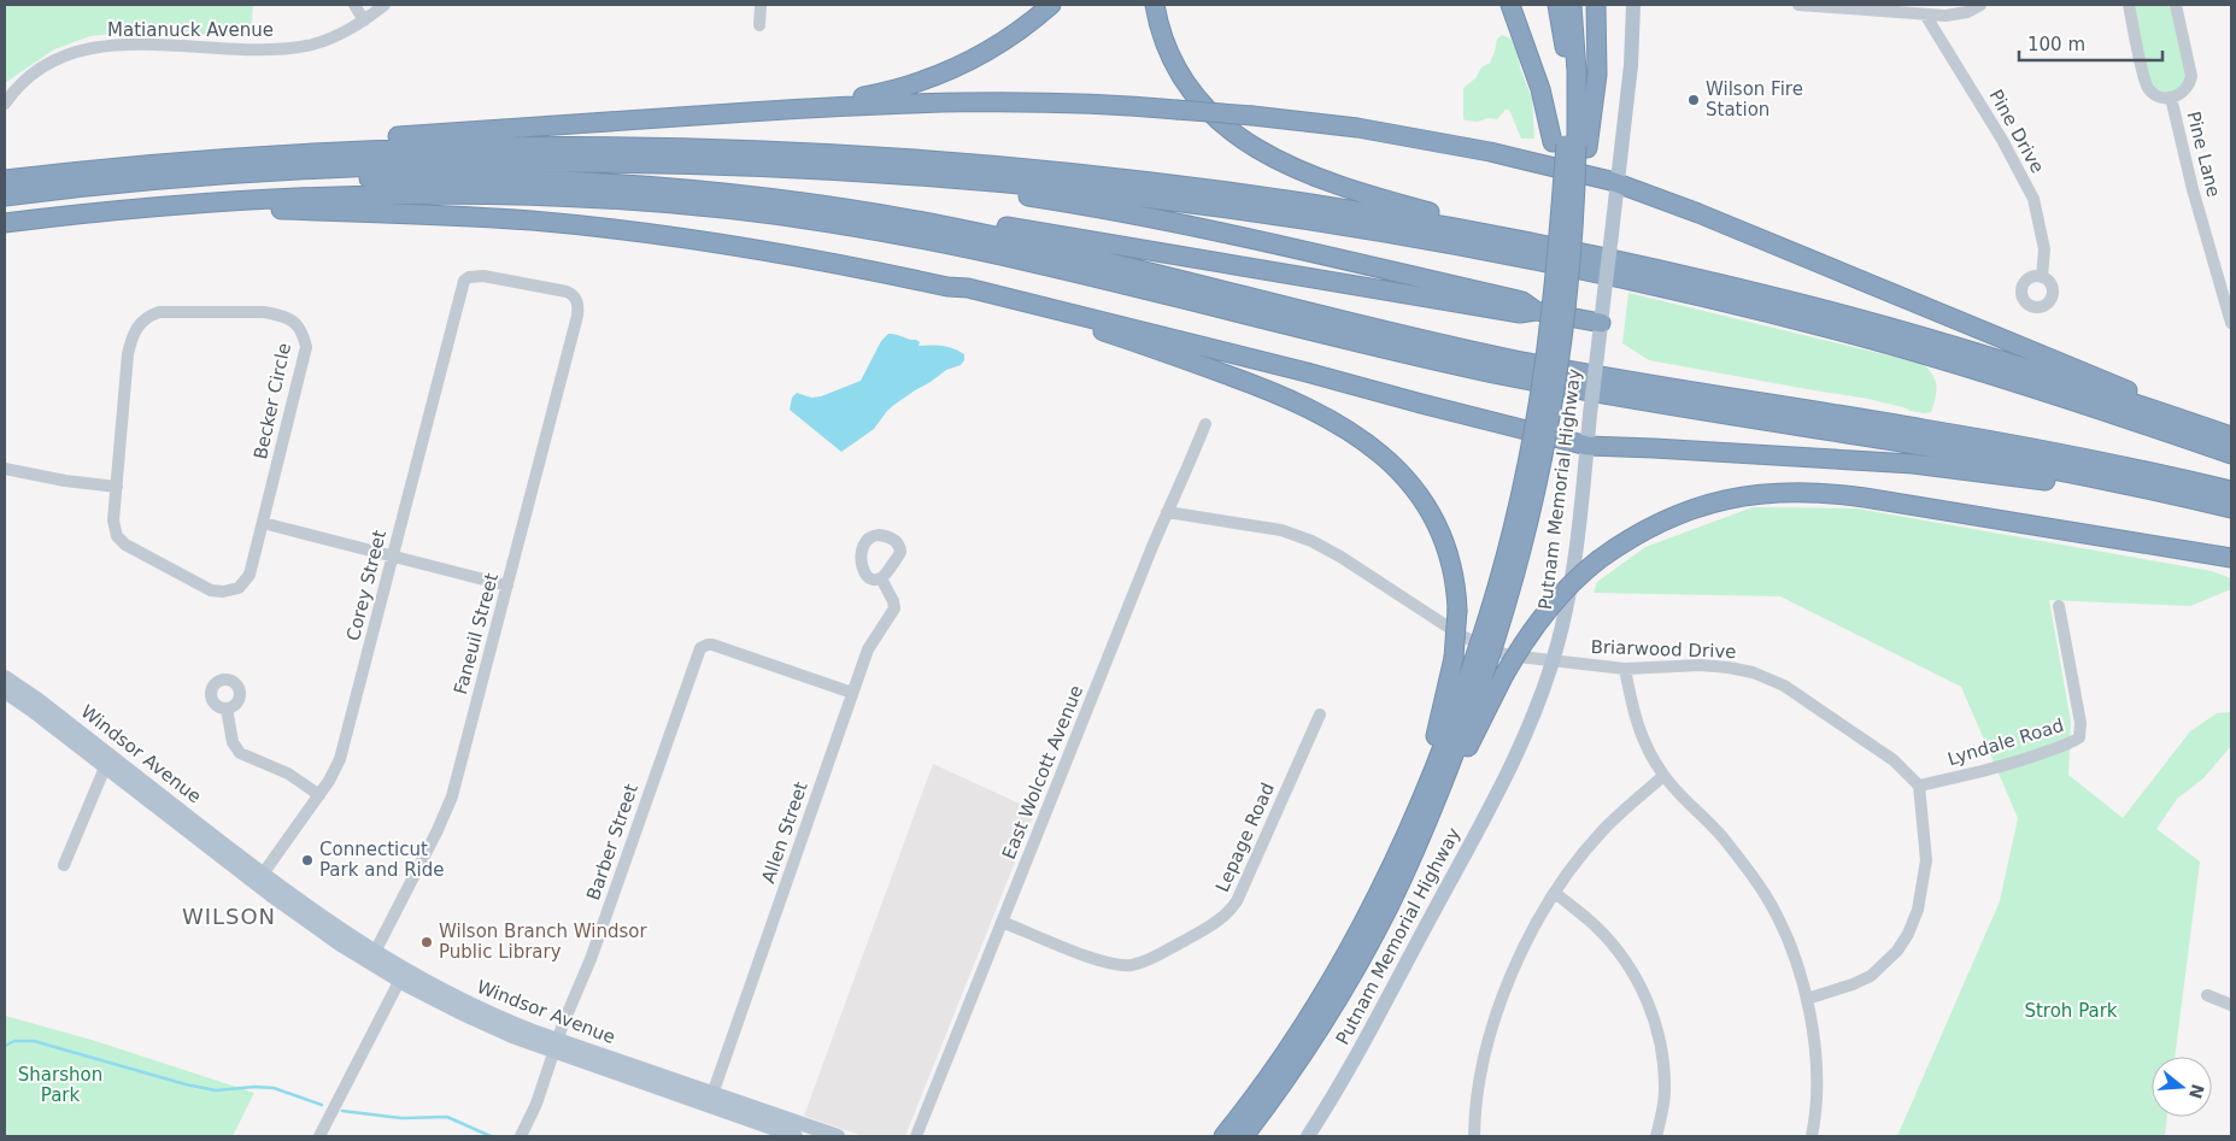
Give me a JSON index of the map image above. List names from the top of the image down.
{
  "streets": {
    "main road": ["Putnam Memorial Highway", "Windsor Avenue"],
    "street": [
      "Matianuck Avenue",
      "Pine Drive",
      "Pine Lane",
      "Becker Circle",
      "Corey Street",
      "Faneuil Street",
      "Briarwood Drive",
      "Lyndale Road",
      "East Wolcott Avenue",
      "Allen Street",
      "Lepage Road",
      "Barber Street"
    ]
  },
  "crossings": [
    ["Putnam Memorial Highway", "Briarwood Drive"],
    ["Corey Street", "Faneuil Street"],
    ["Corey Street", "Windsor Avenue"],
    ["Faneuil Street", "Windsor Avenue"],
    ["Briarwood Drive", "Lyndale Road"],
    ["Briarwood Drive", "East Wolcott Avenue"],
    ["Windsor Avenue", "Allen Street"],
    ["Windsor Avenue", "Barber Street"],
    ["East Wolcott Avenue", "Lepage Road"],
    ["Allen Street", "Barber Street"]
  ],
  "districts": ["WILSON"],
  "parks": ["Stroh Park", "Sharshon Park"],
  "places": ["Wilson Fire Station", "Connecticut Park and Ride", "Wilson Branch Windsor Public Library"],
  "scale_bar": "100 m",
  "north": "right"
}
